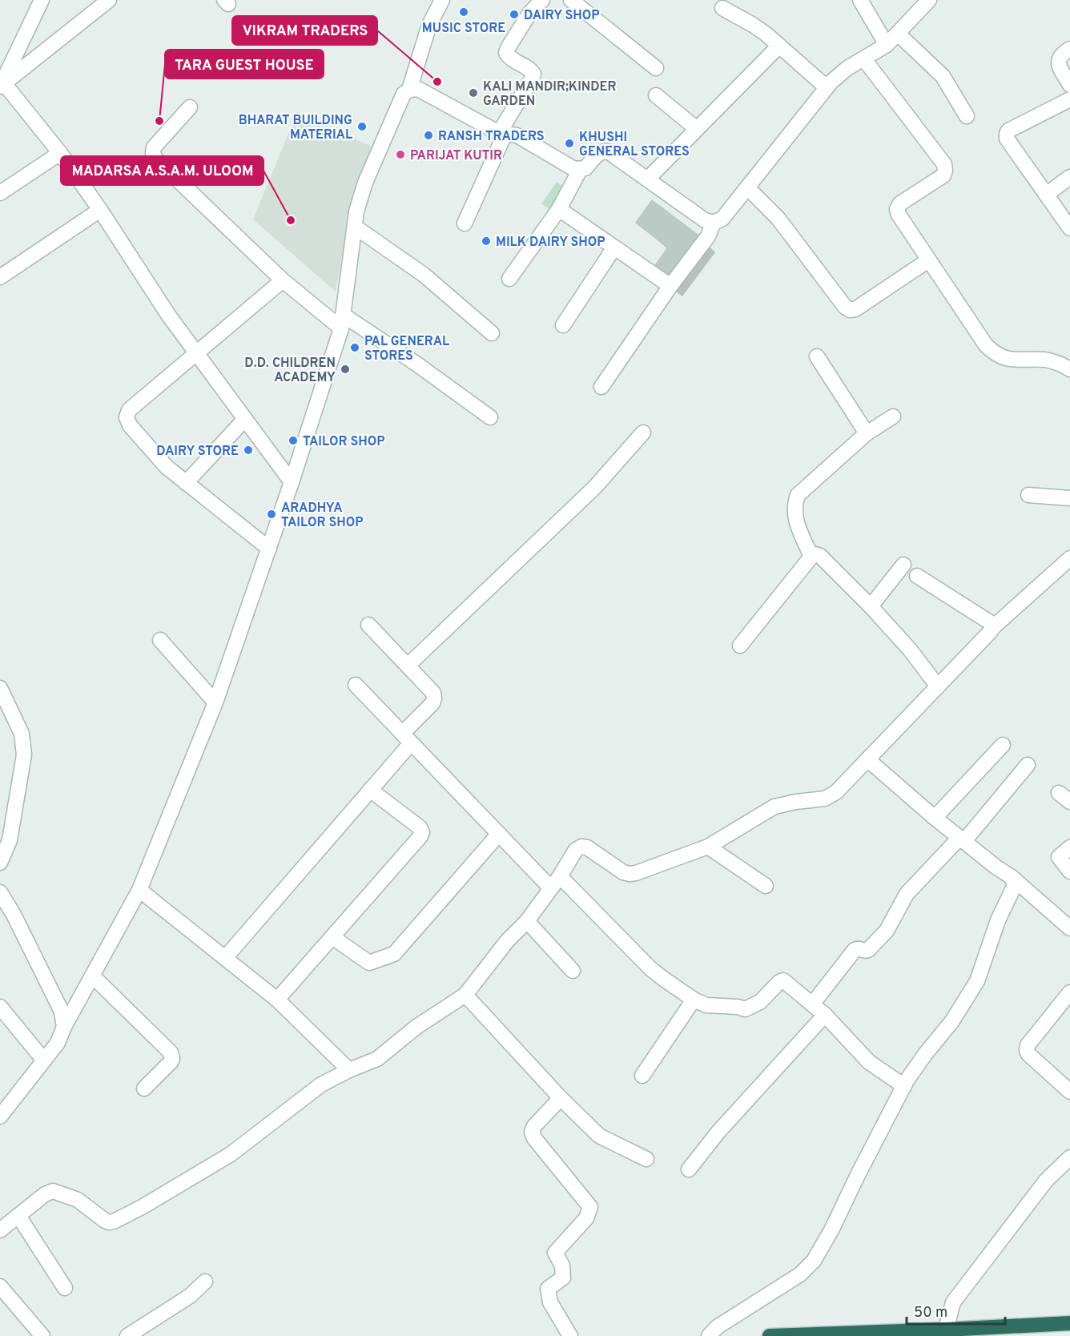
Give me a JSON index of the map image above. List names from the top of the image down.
{
  "places": [
    "MUSIC STORE",
    "DAIRY SHOP",
    "VIKRAM TRADERS",
    "KALI MANDIR;KINDER GARDEN",
    "TARA GUEST HOUSE",
    "BHARAT BUILDING MATERIAL",
    "RANSH TRADERS",
    "KHUSHI GENERAL STORES",
    "PARIJAT KUTIR",
    "MADARSA A.S.A.M. ULOOM",
    "MILK DAIRY SHOP",
    "PAL GENERAL STORES",
    "D.D. CHILDREN ACADEMY",
    "TAILOR SHOP",
    "DAIRY STORE",
    "ARADHYA TAILOR SHOP"
  ],
  "scale_bar": "50 m"
}
